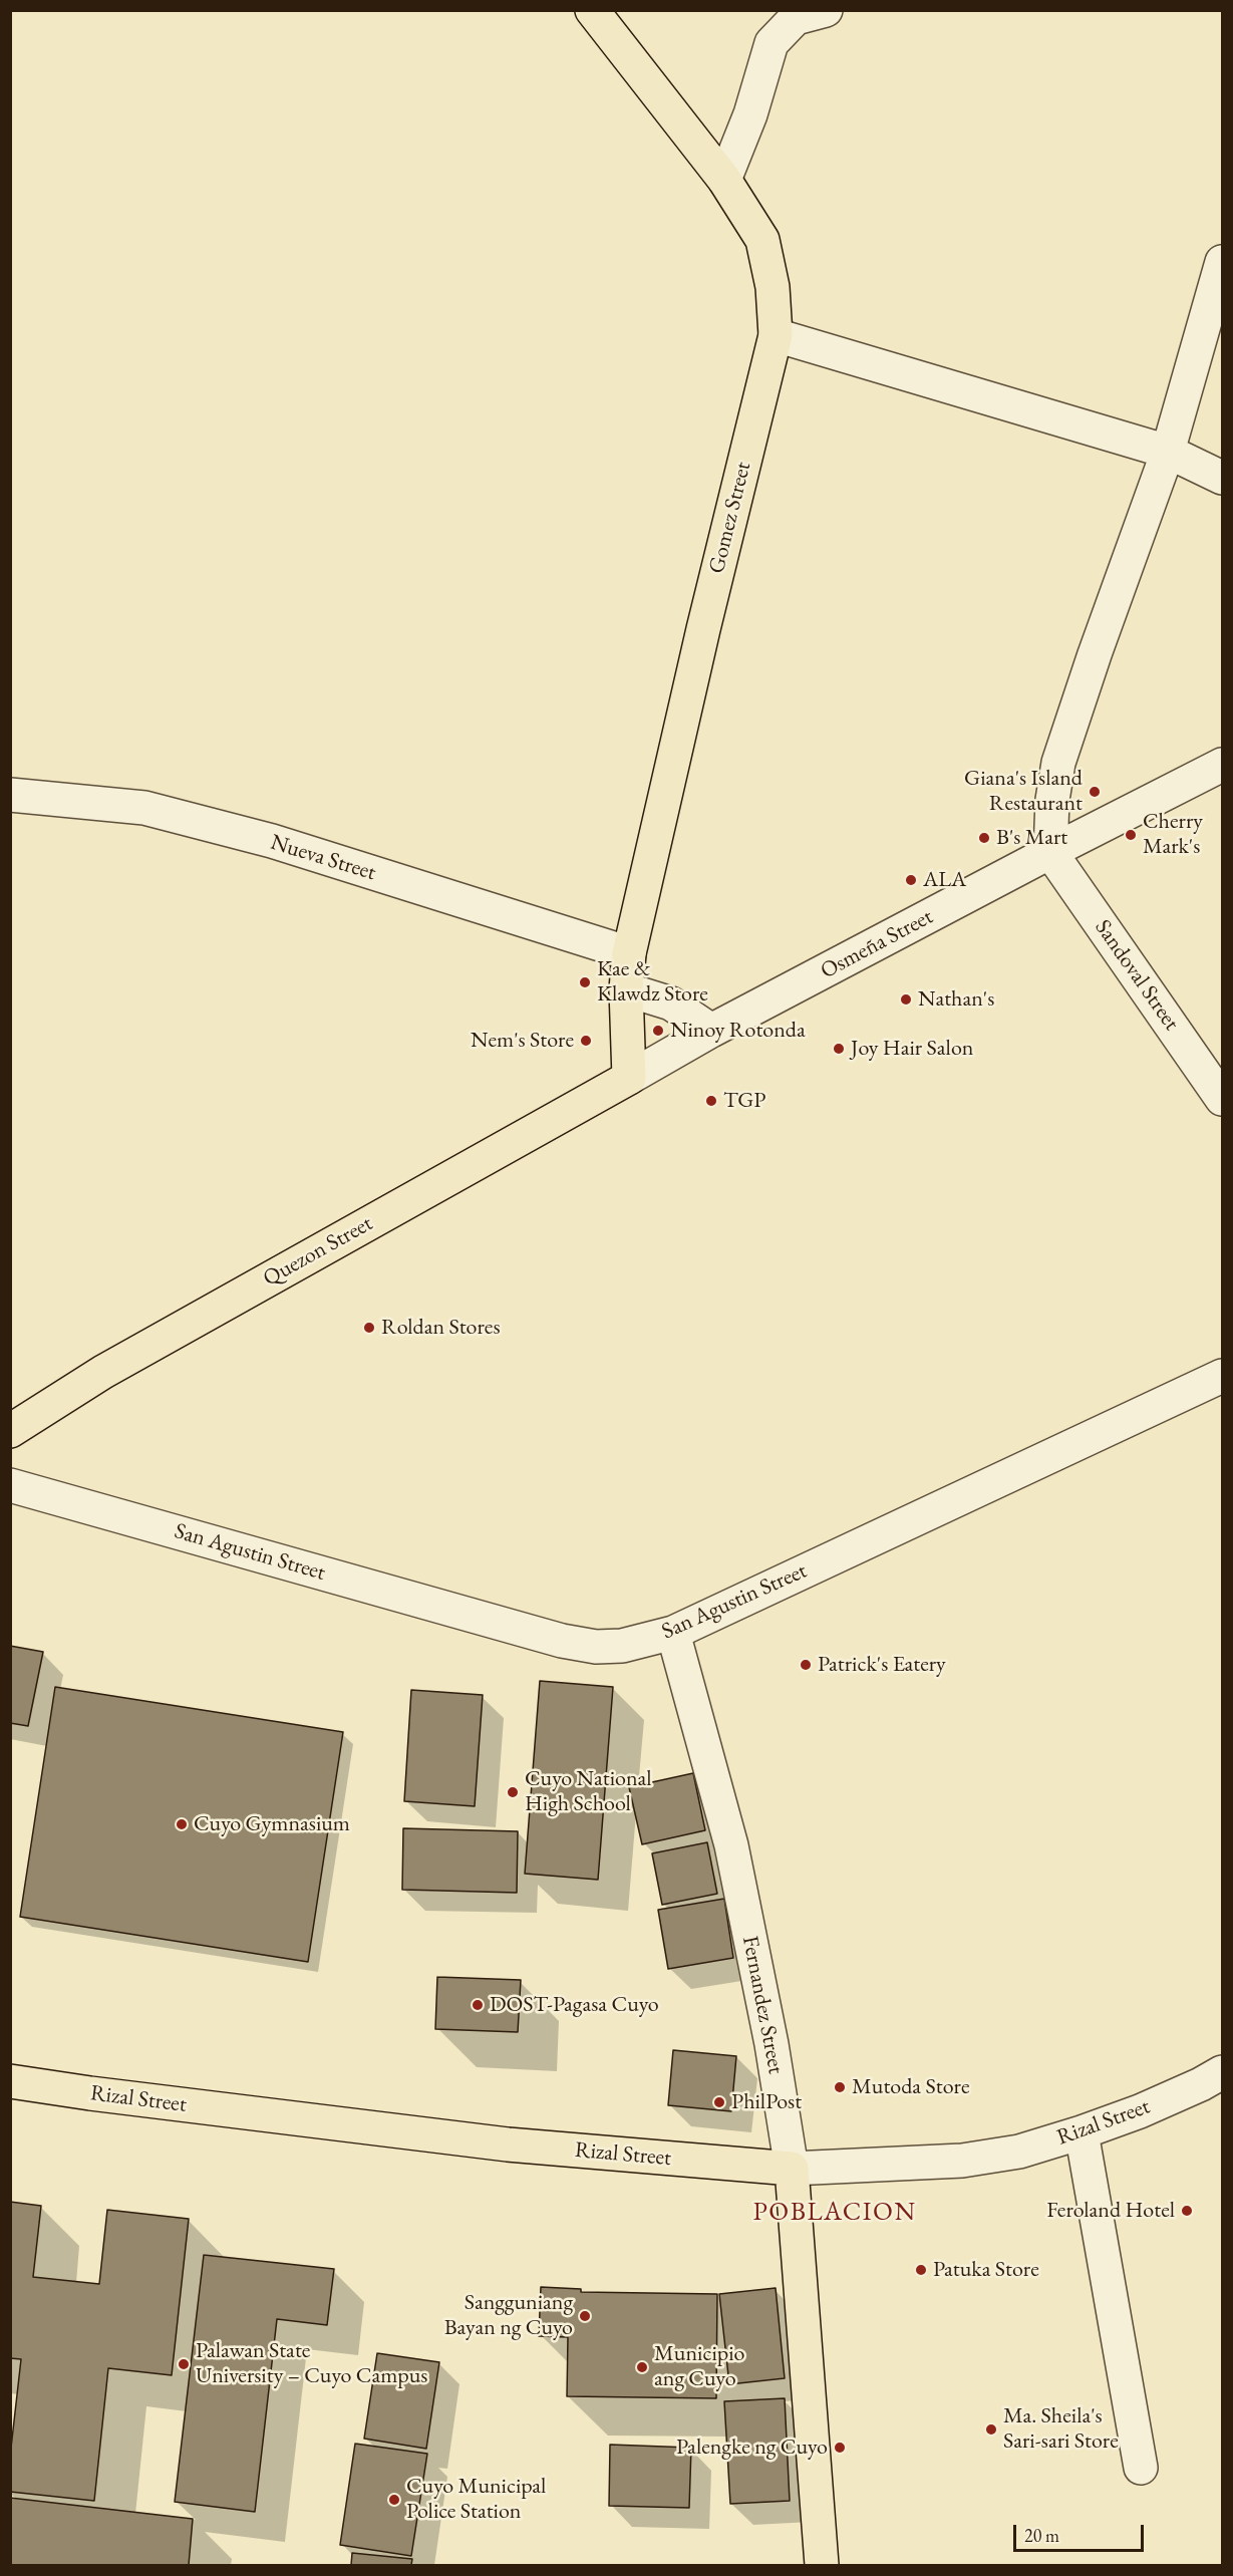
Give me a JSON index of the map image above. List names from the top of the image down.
{
  "streets": {
    "main road": [
      "Gomez Street",
      "Quezon Street",
      "Fernandez Street",
      "Rizal Street"
    ],
    "street": [
      "Nueva Street",
      "Osmeña Street",
      "Sandoval Street",
      "San Agustin Street"
    ]
  },
  "crossings": [
    ["Gomez Street", "Nueva Street"],
    ["Gomez Street", "Osmeña Street"],
    ["Gomez Street", "Quezon Street"],
    ["Osmeña Street", "Sandoval Street"],
    ["Osmeña Street", "Quezon Street"],
    ["San Agustin Street", "Fernandez Street"],
    ["Fernandez Street", "Rizal Street"]
  ],
  "districts": ["POBLACION"],
  "places": [
    "Giana's Island Restaurant",
    "Cherry Mark's",
    "B's Mart",
    "ALA",
    "Kae & Klawdz Store",
    "Nathan's",
    "Ninoy Rotonda",
    "Nem's Store",
    "Joy Hair Salon",
    "TGP",
    "Roldan Stores",
    "Patrick's Eatery",
    "Cuyo National High School",
    "Cuyo Gymnasium",
    "DOST-Pagasa Cuyo",
    "Mutoda Store",
    "PhilPost",
    "Feroland Hotel",
    "Patuka Store",
    "Sangguniang Bayan ng Cuyo",
    "Palawan State University – Cuyo Campus",
    "Municipio ang Cuyo",
    "Ma. Sheila's Sari-sari Store",
    "Palengke ng Cuyo",
    "Cuyo Municipal Police Station"
  ],
  "scale_bar": "20 m"
}
